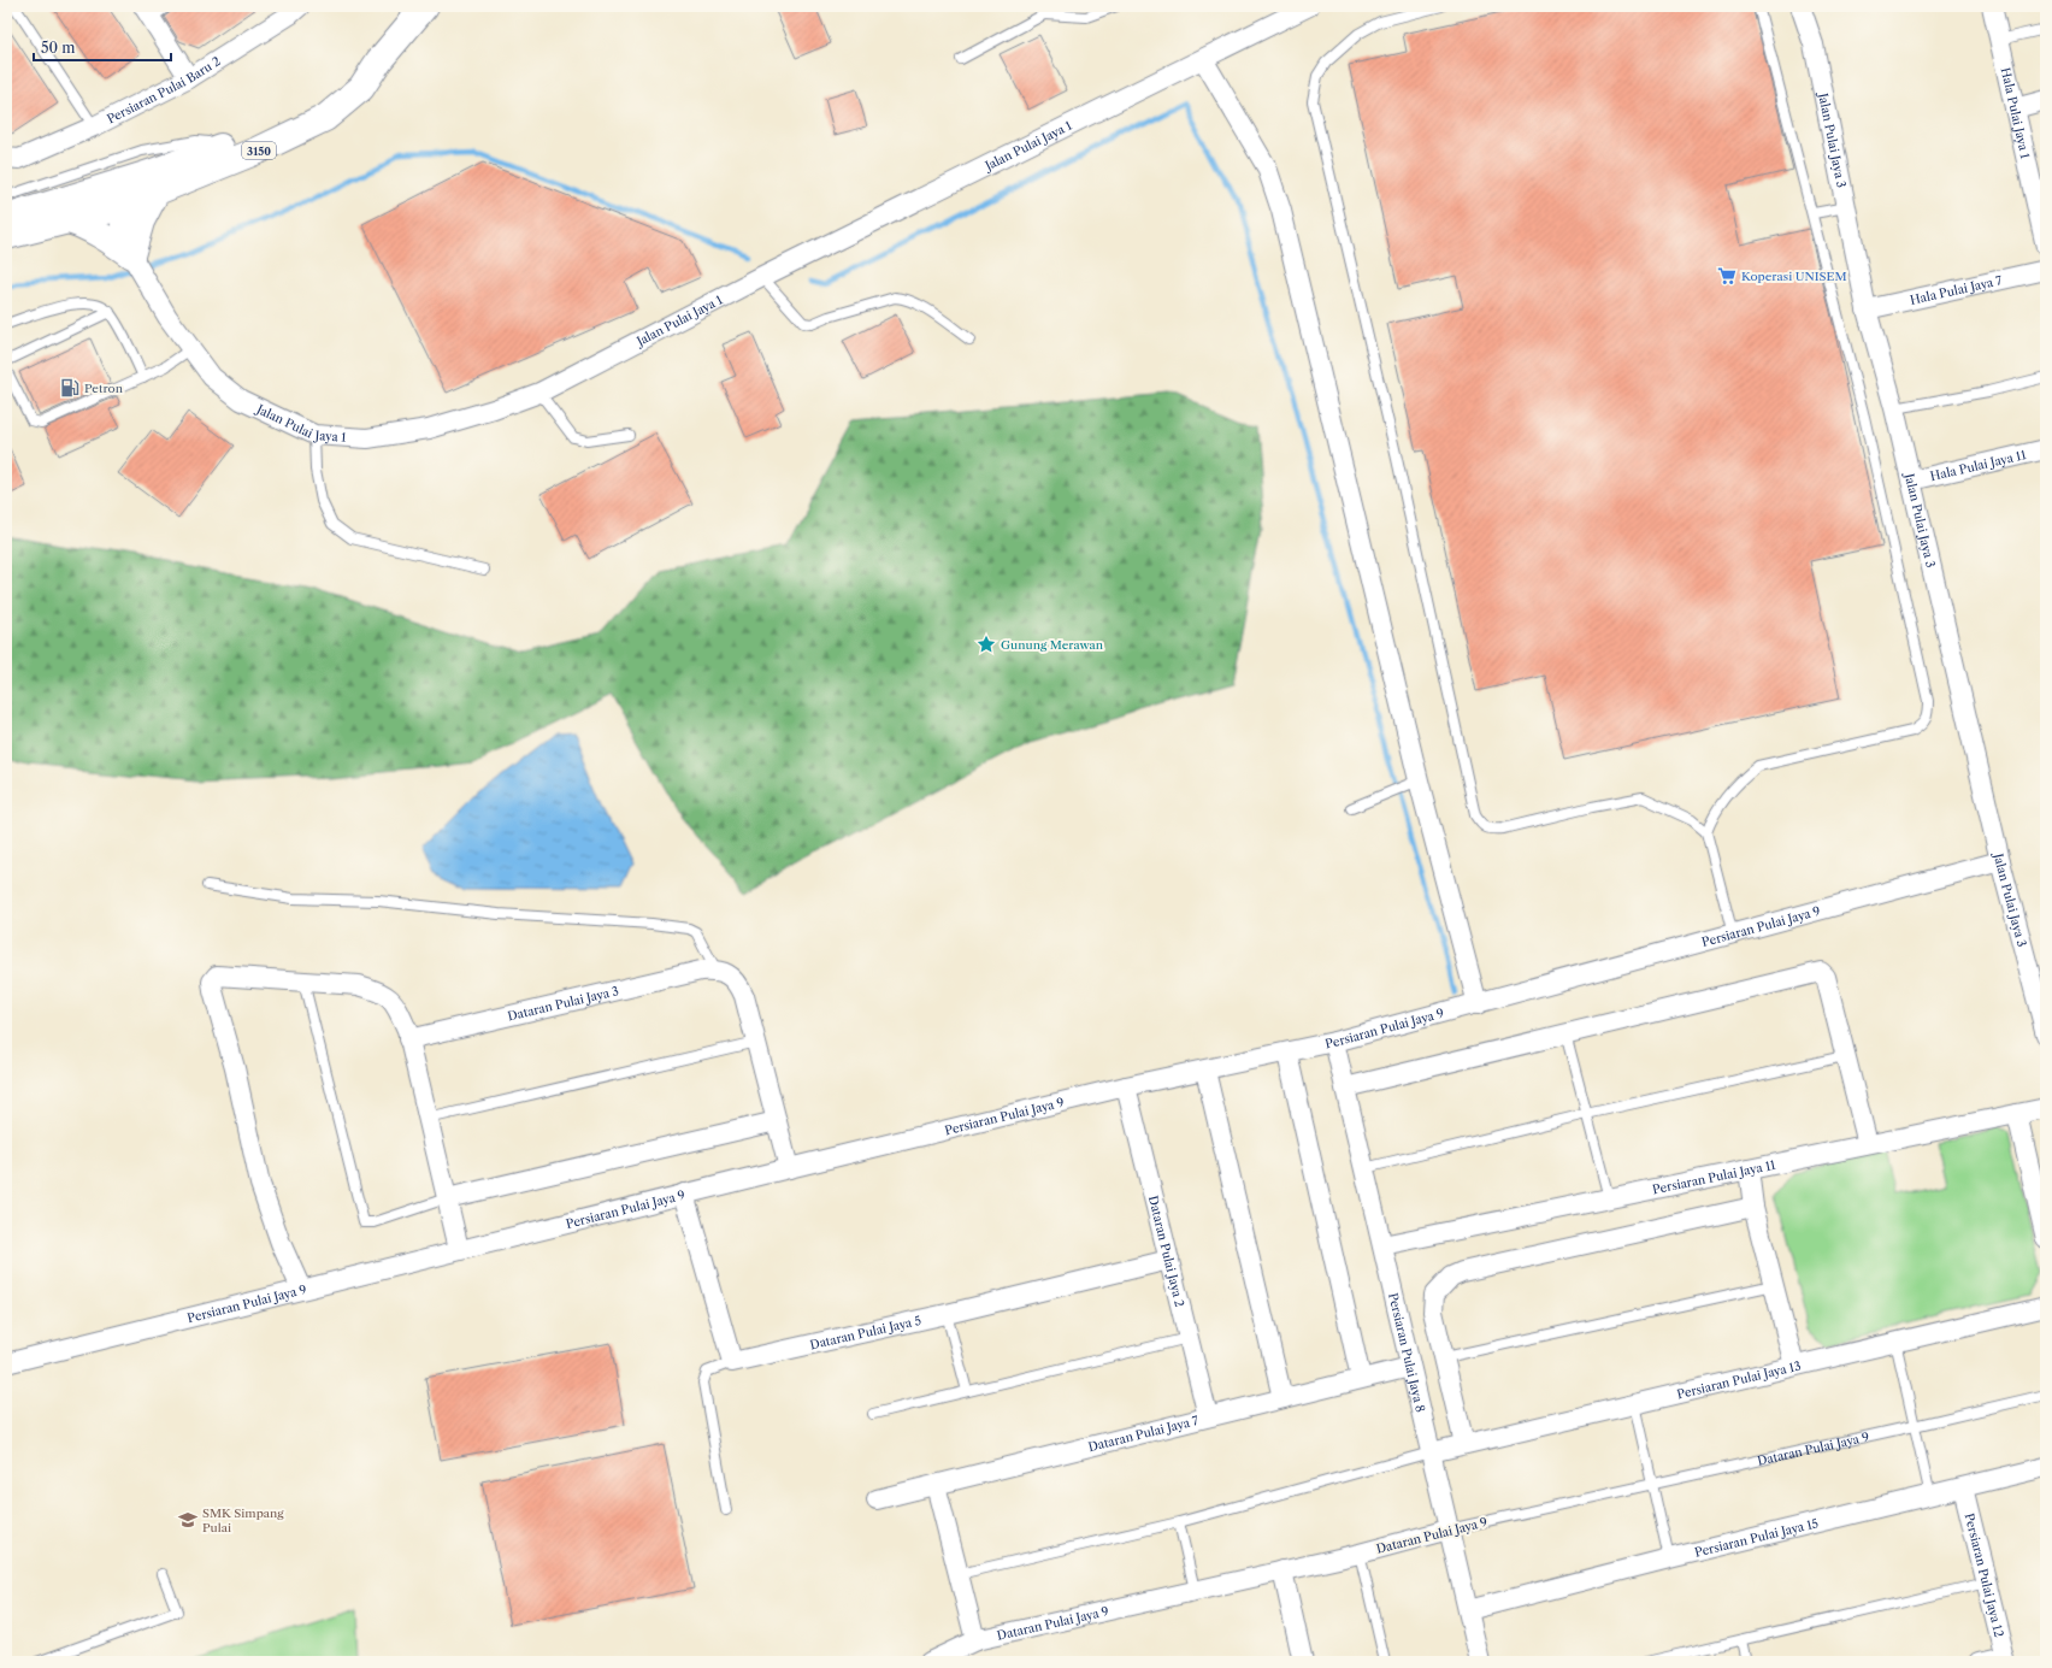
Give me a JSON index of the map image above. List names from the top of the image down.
{
  "streets": {
    "main road": ["3150"],
    "street": [
      "Persiaran Pulai Baru 2",
      "Hala Pulai Jaya 1",
      "Jalan Pulai Jaya 3",
      "Jalan Pulai Jaya 1",
      "Hala Pulai Jaya 7",
      "Hala Pulai Jaya 11",
      "Persiaran Pulai Jaya 9",
      "Dataran Pulai Jaya 3",
      "Persiaran Pulai Jaya 11",
      "Dataran Pulai Jaya 2",
      "Dataran Pulai Jaya 5",
      "Persiaran Pulai Jaya 8",
      "Persiaran Pulai Jaya 13",
      "Dataran Pulai Jaya 7",
      "Dataran Pulai Jaya 9",
      "Persiaran Pulai Jaya 15",
      "Persiaran Pulai Jaya 12"
    ]
  },
  "crossings": [
    ["Jalan Pulai Jaya 3", "Hala Pulai Jaya 7"],
    ["Jalan Pulai Jaya 3", "Hala Pulai Jaya 11"],
    ["Jalan Pulai Jaya 3", "Persiaran Pulai Jaya 9"],
    ["Jalan Pulai Jaya 1", "3150"],
    ["Persiaran Pulai Jaya 9", "Dataran Pulai Jaya 2"],
    ["Persiaran Pulai Jaya 9", "Persiaran Pulai Jaya 8"],
    ["Persiaran Pulai Jaya 11", "Persiaran Pulai Jaya 8"],
    ["Dataran Pulai Jaya 2", "Dataran Pulai Jaya 5"],
    ["Dataran Pulai Jaya 2", "Dataran Pulai Jaya 7"],
    ["Persiaran Pulai Jaya 8", "Persiaran Pulai Jaya 13"],
    ["Persiaran Pulai Jaya 8", "Dataran Pulai Jaya 7"],
    ["Persiaran Pulai Jaya 8", "Dataran Pulai Jaya 9"],
    ["Persiaran Pulai Jaya 8", "Persiaran Pulai Jaya 15"],
    ["Persiaran Pulai Jaya 15", "Persiaran Pulai Jaya 12"]
  ],
  "places": {
    "supermarket": ["Koperasi UNISEM"],
    "fuel station": ["Petron"],
    "place": ["Gunung Merawan"],
    "school or university": ["SMK Simpang Pulai"]
  },
  "scale_bar": "50 m"
}
